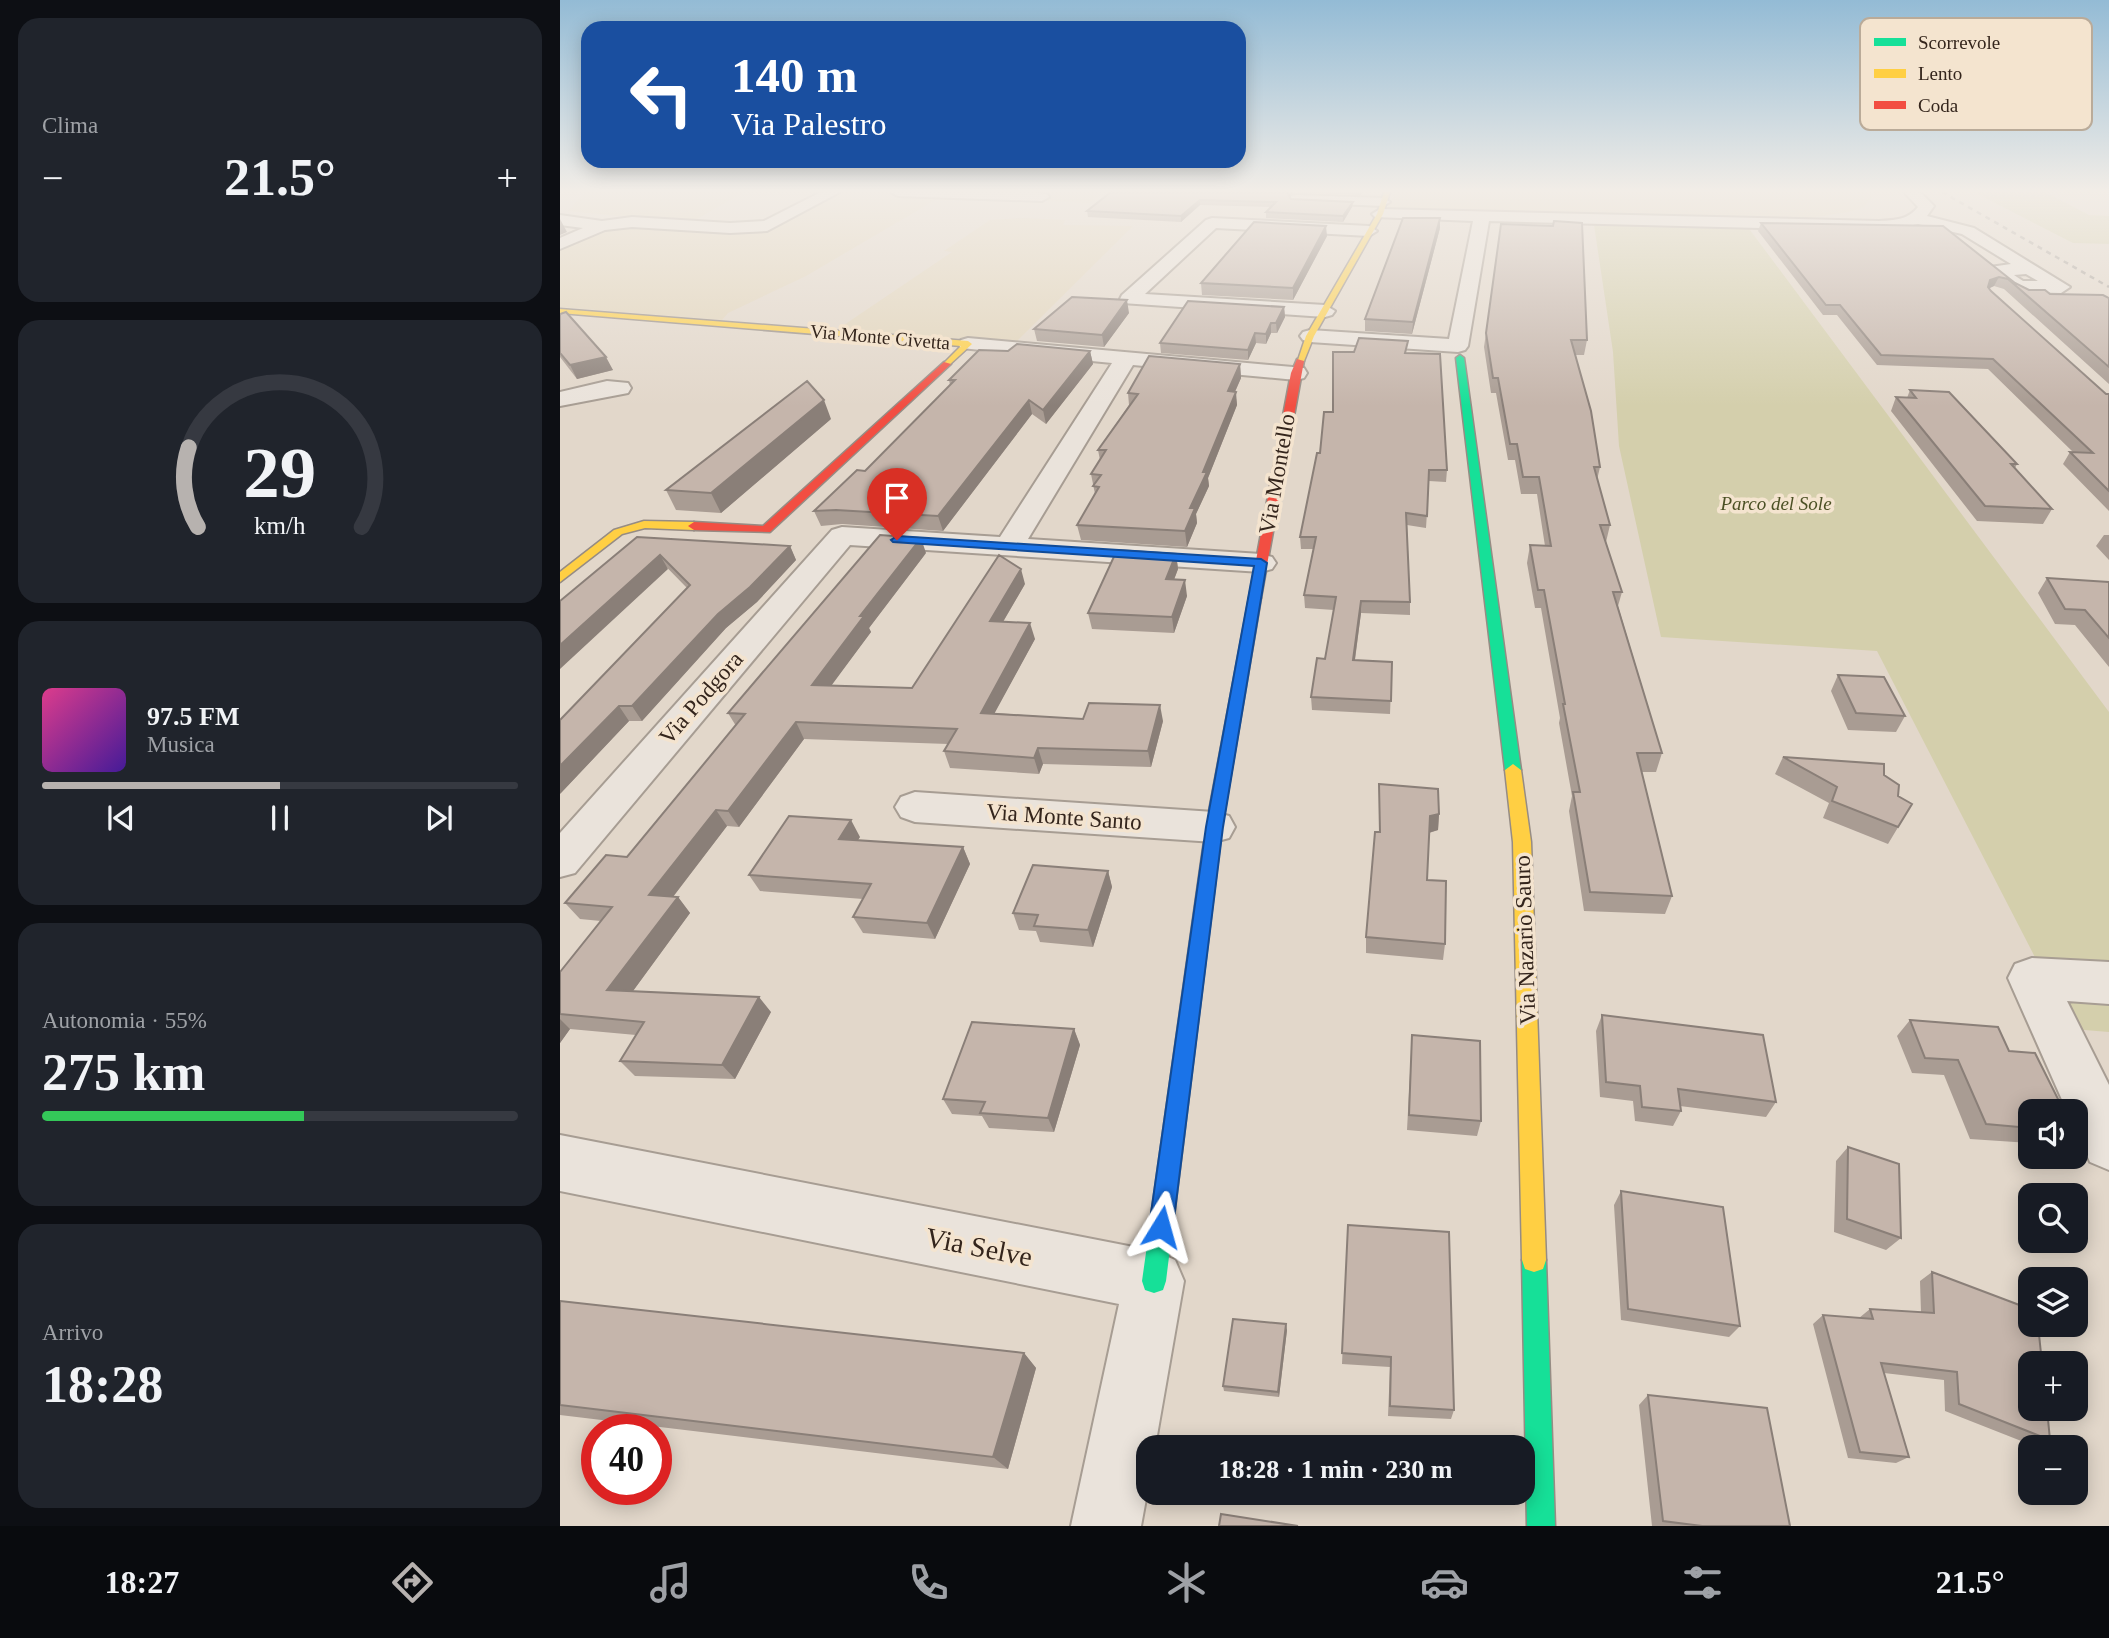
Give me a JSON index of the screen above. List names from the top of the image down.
{
  "streets": {
    "street": [
      "Via Monte Civetta",
      "Via Montello",
      "Via Podgora",
      "Via Monte Santo",
      "Via Nazario Sauro",
      "Via Selve"
    ]
  },
  "crossings": [
    ["Via Montello", "Via Monte Santo"],
    ["Via Montello", "Via Selve"]
  ],
  "parks": ["Parco del Sole"],
  "legend": ["Scorrevole", "Lento", "Coda"],
  "page": {
    "tile": [
      "Clima",
      ["Autonomia · 55%", "275 km"],
      ["Arrivo", "18:28"]
    ],
    "turn": ["140 m", "Via Palestro"],
    "heat": ["−", "21.5°", "+"],
    "song": ["97.5 FM", "Musica"],
    "map_buttons": ["+", "−"],
    "limit": "40",
    "trip": "18:28 · 1 min · 230 m",
    "tabs": ["18:27", "21.5°"],
    "gauge": ["29", "km/h"]
  }
}
